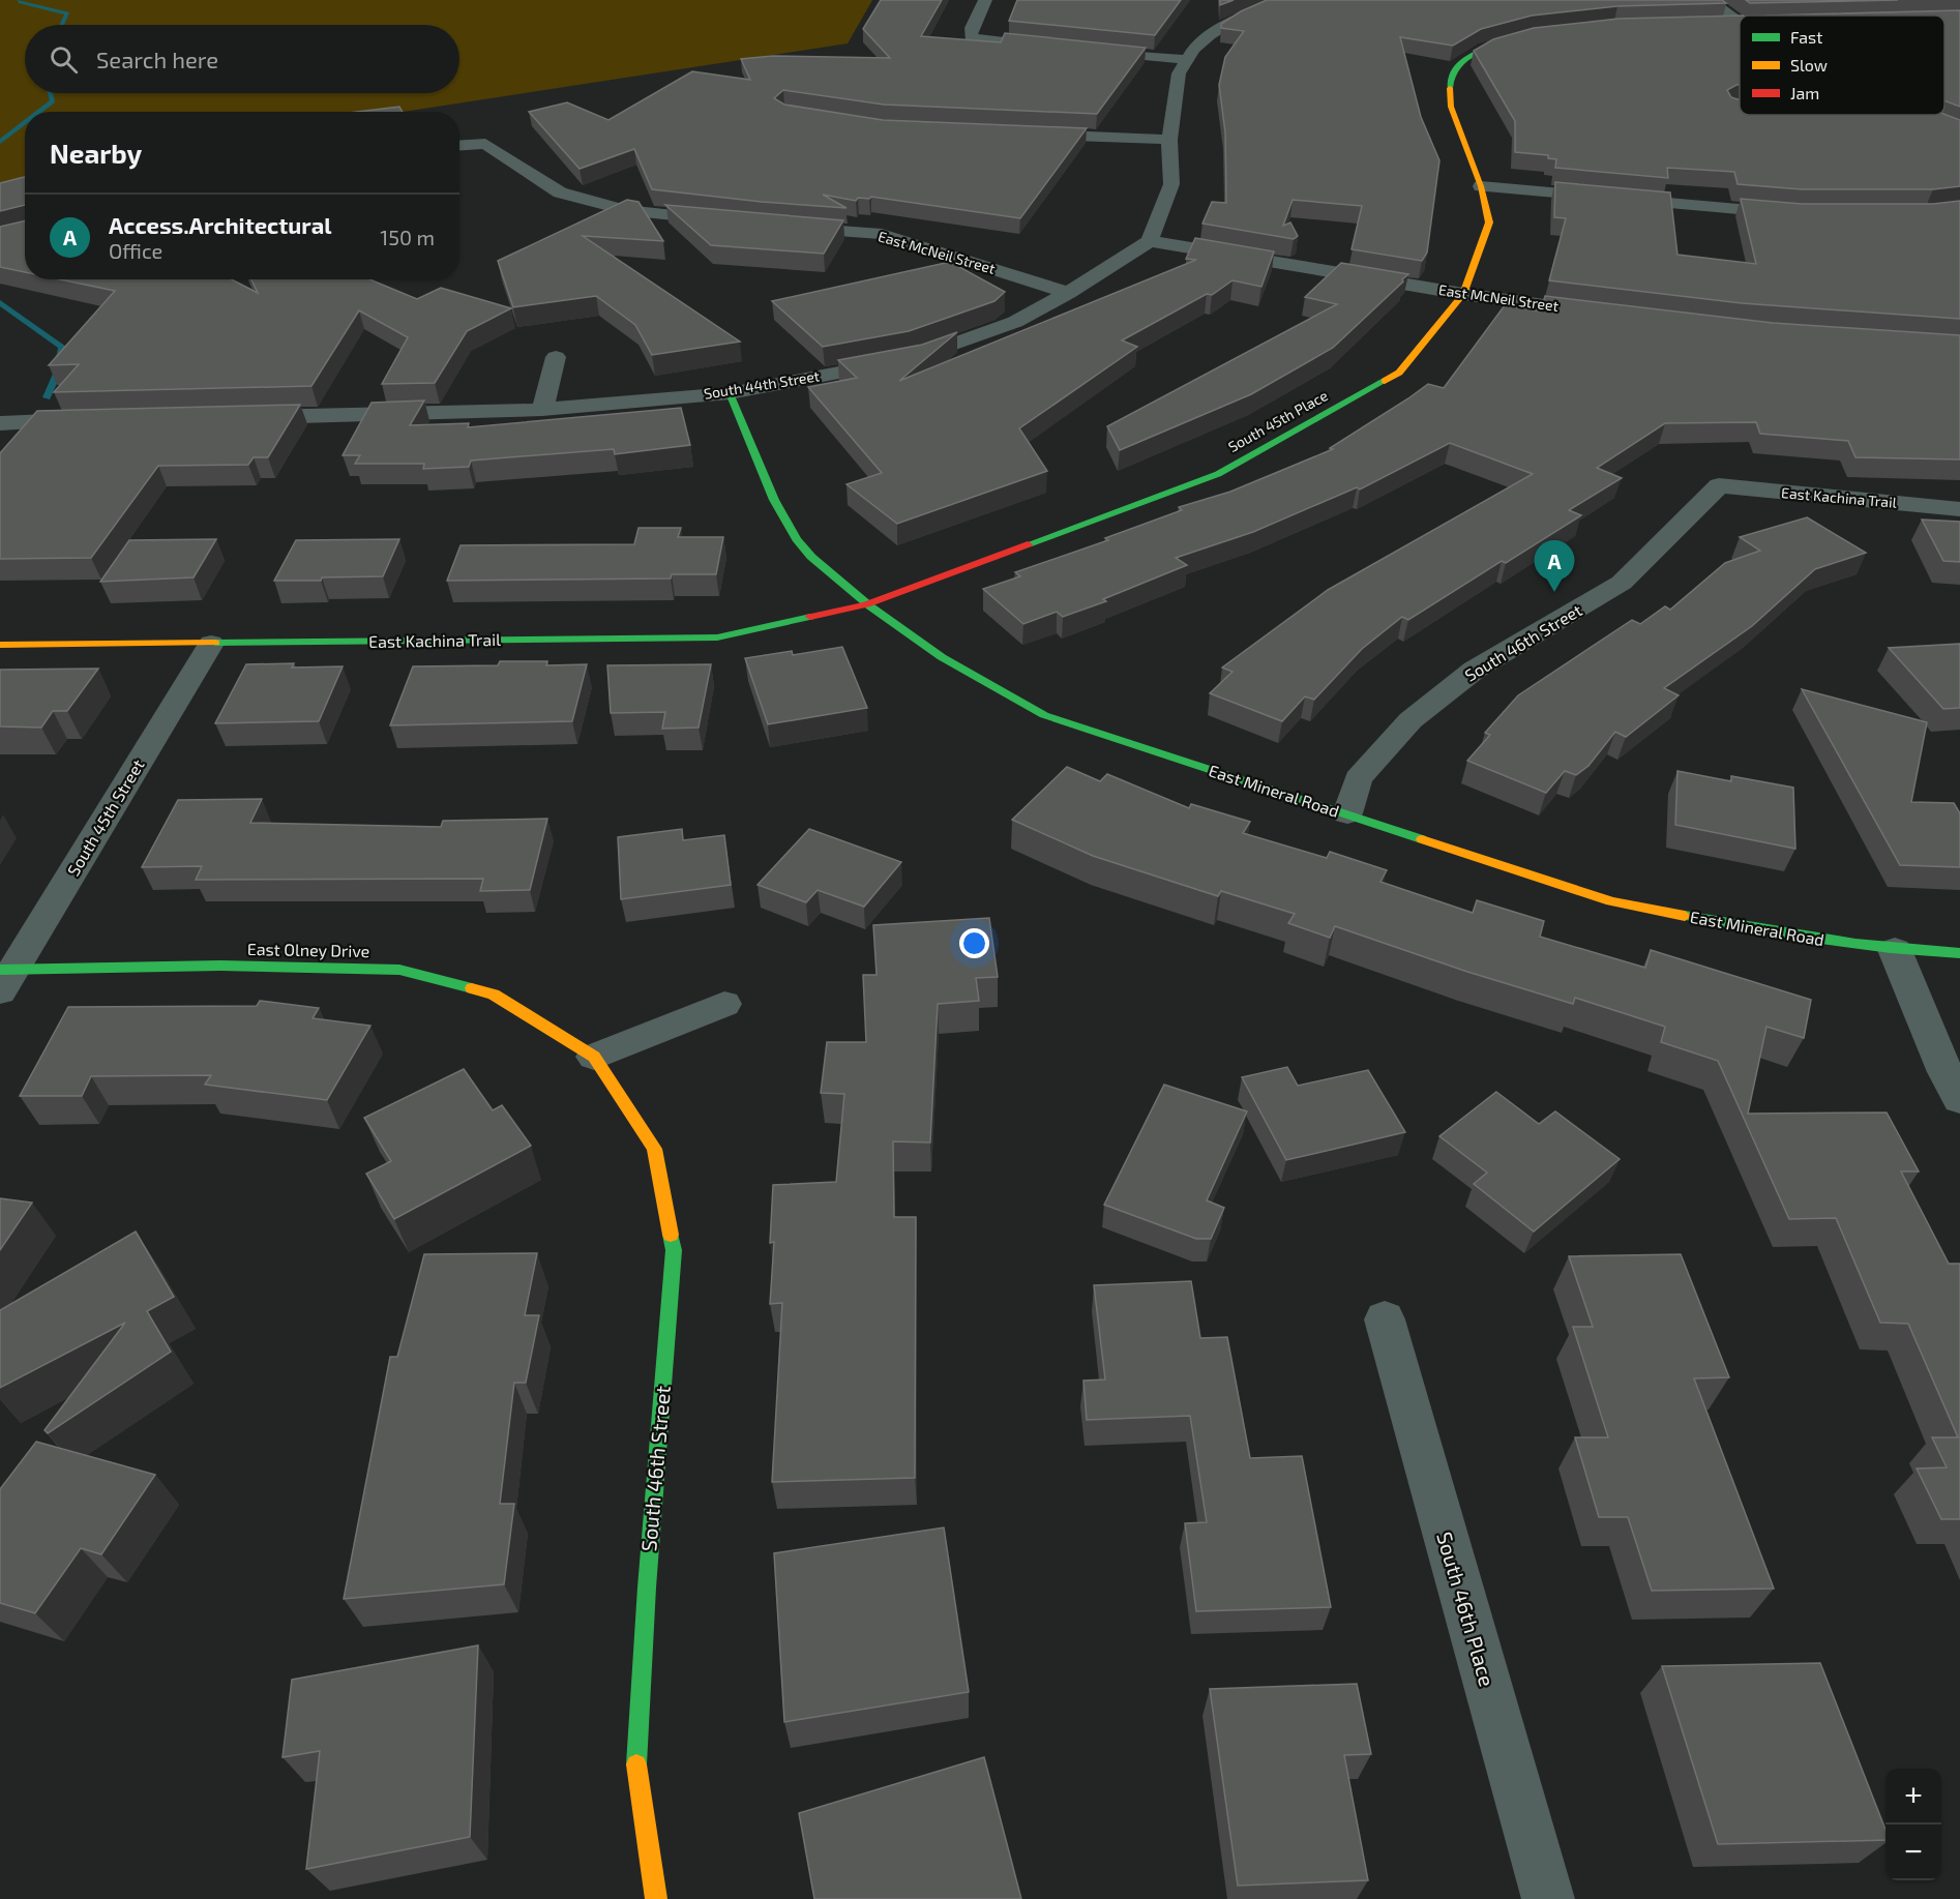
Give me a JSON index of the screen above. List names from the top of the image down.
{
  "streets": {
    "street": [
      "East McNeil Street",
      "South 44th Street",
      "South 45th Place",
      "East Kachina Trail",
      "South 46th Street",
      "East Mineral Road",
      "South 45th Street",
      "East Olney Drive",
      "South 46th Place"
    ]
  },
  "crossings": [
    ["East McNeil Street", "South 44th Street"],
    ["East McNeil Street", "South 45th Place"],
    ["South 44th Street", "East Mineral Road"],
    ["South 45th Place", "East Kachina Trail"],
    ["South 45th Place", "East Mineral Road"],
    ["East Kachina Trail", "South 46th Street"],
    ["East Kachina Trail", "East Mineral Road"],
    ["East Kachina Trail", "South 45th Street"],
    ["South 46th Street", "East Mineral Road"],
    ["South 46th Street", "East Olney Drive"],
    ["South 45th Street", "East Olney Drive"]
  ],
  "legend": ["Fast", "Slow", "Jam"],
  "page": {
    "search": "Search here",
    "heading": "Nearby",
    "list": [
      {
        "mark": "A",
        "name": "Access.Architectural",
        "note": "Office",
        "value": "150 m"
      }
    ],
    "pins": "A",
    "map_buttons": ["+", "−"]
  }
}
